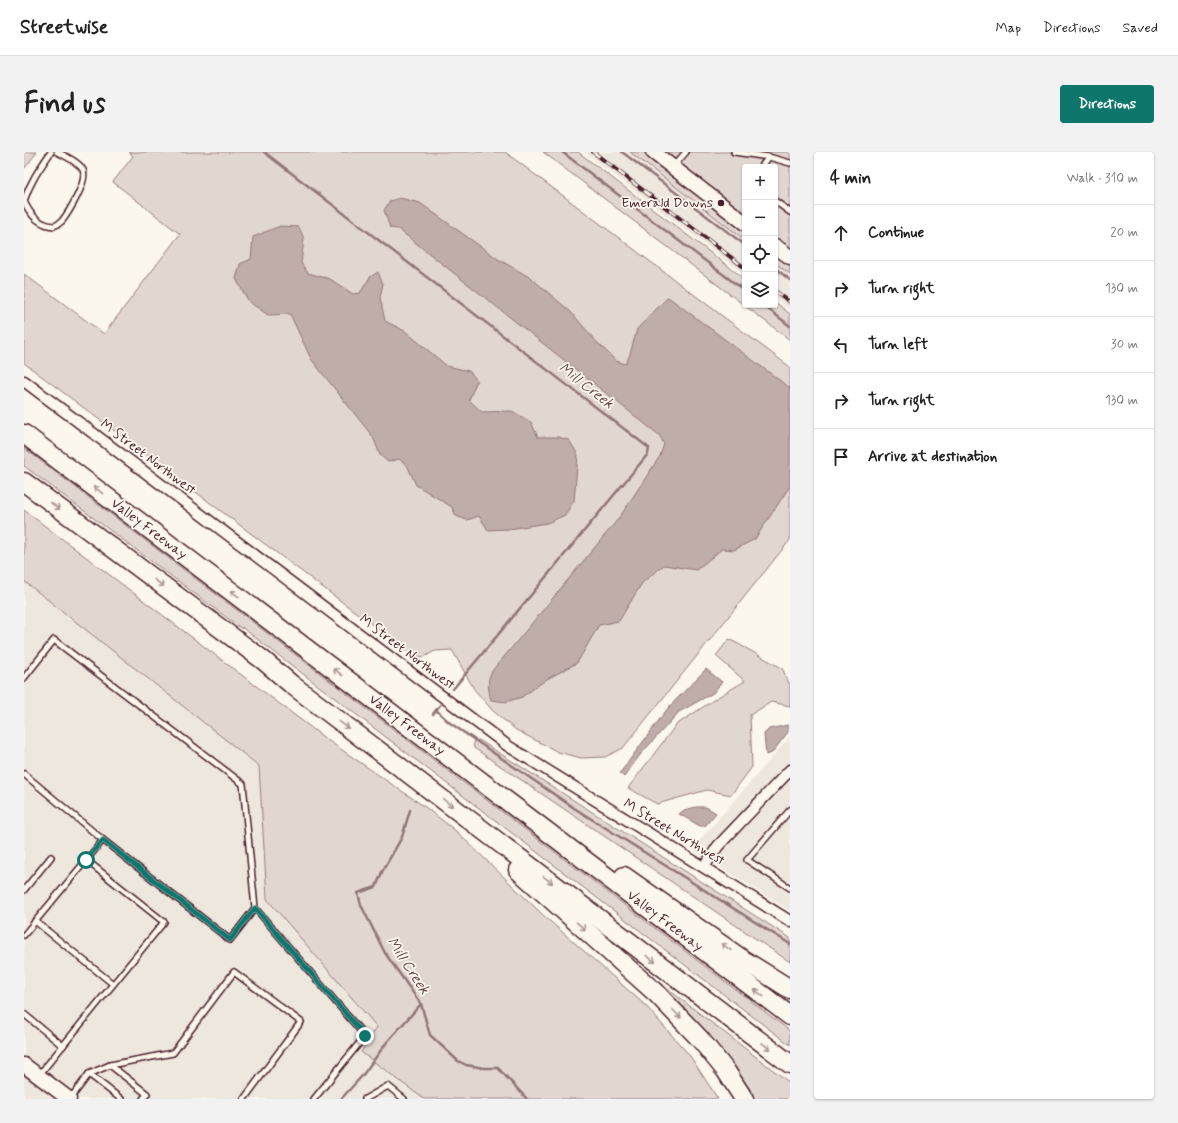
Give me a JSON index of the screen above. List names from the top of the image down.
{
  "streets": {
    "highway": ["Valley Freeway"],
    "street": ["M Street Northwest"]
  },
  "water": ["Mill Creek"],
  "places": ["Emerald Downs"],
  "page": {
    "header": "Streetwise",
    "nav": ["Map", "Directions", "Saved"],
    "buttons": "Directions",
    "title": "Find us",
    "heading": ["4 min", "Walk · 310 m"],
    "map_buttons": ["+", "−"],
    "list": [
      ["Continue", "20 m"],
      ["Turn right", "130 m"],
      ["Turn left", "30 m"],
      ["Turn right", "130 m"],
      "Arrive at destination"
    ]
  }
}
